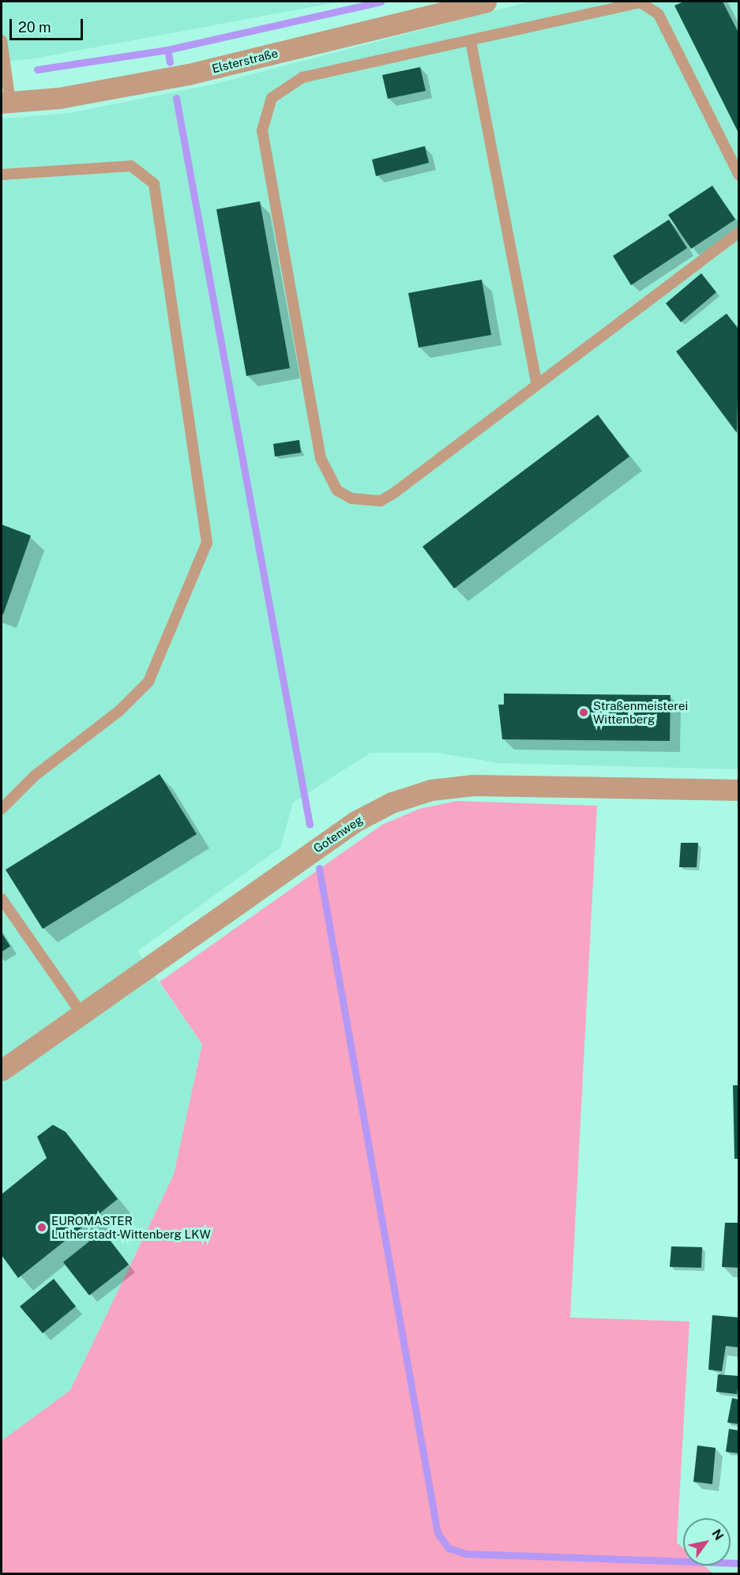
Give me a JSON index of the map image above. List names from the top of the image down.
{
  "streets": {
    "street": ["Elsterstraße", "Gotenweg"]
  },
  "places": ["Straßenmeisterei Wittenberg", "EUROMASTER Lutherstadt-Wittenberg LKW"],
  "scale_bar": "20 m",
  "north": "top right"
}
